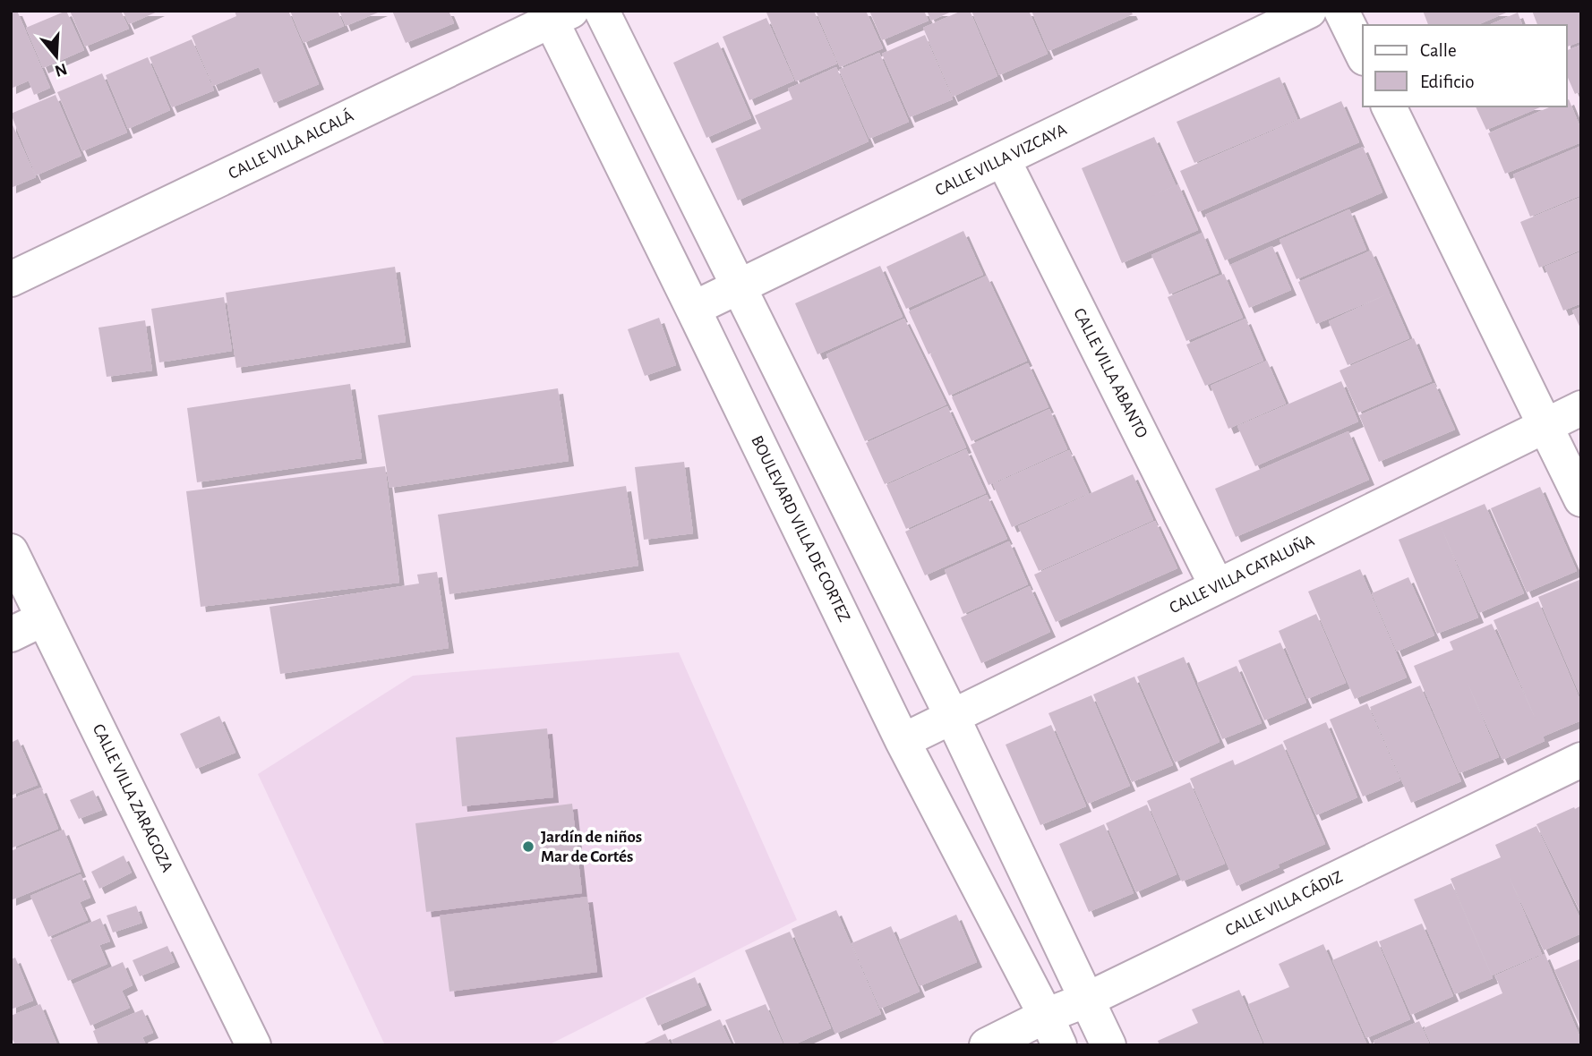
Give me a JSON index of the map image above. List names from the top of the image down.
{
  "streets": {
    "street": [
      "CALLE VILLA ALCALÁ",
      "CALLE VILLA VIZCAYA",
      "CALLE VILLA ABANTO",
      "BOULEVARD VILLA DE CORTEZ",
      "CALLE VILLA CATALUÑA",
      "CALLE VILLA ZARAGOZA",
      "CALLE VILLA CÁDIZ"
    ]
  },
  "crossings": [
    ["CALLE VILLA ALCALÁ", "BOULEVARD VILLA DE CORTEZ"],
    ["CALLE VILLA VIZCAYA", "CALLE VILLA ABANTO"],
    ["CALLE VILLA VIZCAYA", "BOULEVARD VILLA DE CORTEZ"],
    ["CALLE VILLA ABANTO", "CALLE VILLA CATALUÑA"],
    ["BOULEVARD VILLA DE CORTEZ", "CALLE VILLA CATALUÑA"],
    ["BOULEVARD VILLA DE CORTEZ", "CALLE VILLA CÁDIZ"]
  ],
  "places": ["Jardín de niños Mar de Cortés"],
  "legend": ["Calle", "Edificio"],
  "north": "bottom"
}
